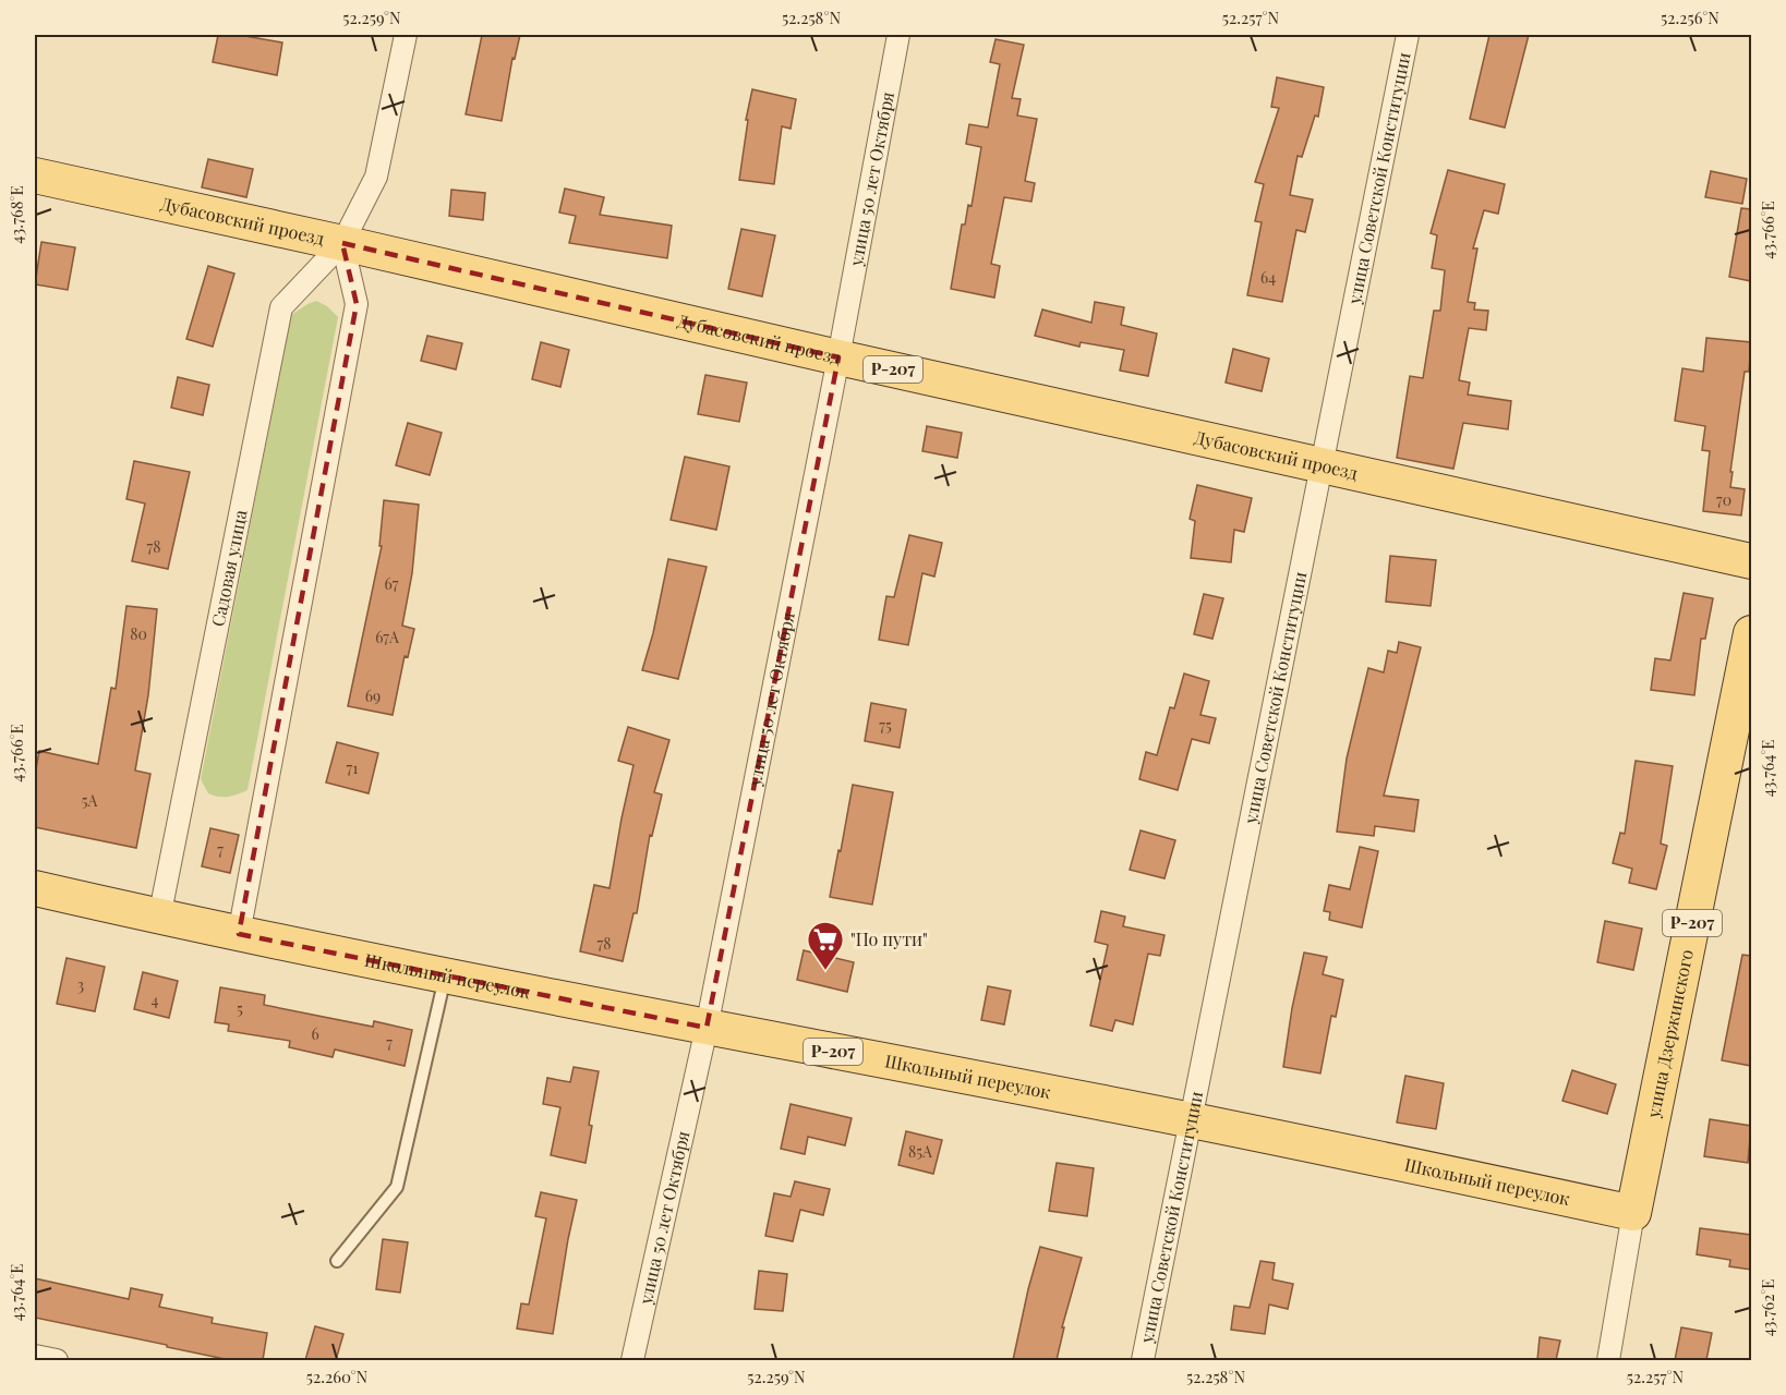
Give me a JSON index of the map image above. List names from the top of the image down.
{
  "streets": {
    "main road": [
      "Дубасовский проезд",
      "Р-207",
      "Школьный переулок",
      "улица Дзержинского"
    ],
    "street": ["улица Советской Конституции", "улица 50 лет Октября", "Садовая улица"]
  },
  "crossings": [
    ["улица Советской Конституции", "Дубасовский проезд"],
    ["улица Советской Конституции", "Школьный переулок"],
    ["улица 50 лет Октября", "Дубасовский проезд"],
    ["улица 50 лет Октября", "Школьный переулок"],
    ["Дубасовский проезд", "Садовая улица"],
    ["Садовая улица", "Школьный переулок"],
    ["Школьный переулок", "улица Дзержинского"]
  ],
  "places": {
    "supermarket": ["\"По пути\""]
  },
  "house_numbers": [
    "64",
    "70",
    "78",
    "67",
    "80",
    "67А",
    "69",
    "75",
    "71",
    "5А",
    "7",
    "78",
    "3",
    "4",
    "5",
    "6",
    "7",
    "85А"
  ],
  "coordinates": [
    "52.259°N",
    "52.258°N",
    "52.257°N",
    "52.256°N",
    "43.768°E",
    "43.766°E",
    "43.764°E",
    "43.762°E",
    "52.260°N"
  ]
}
